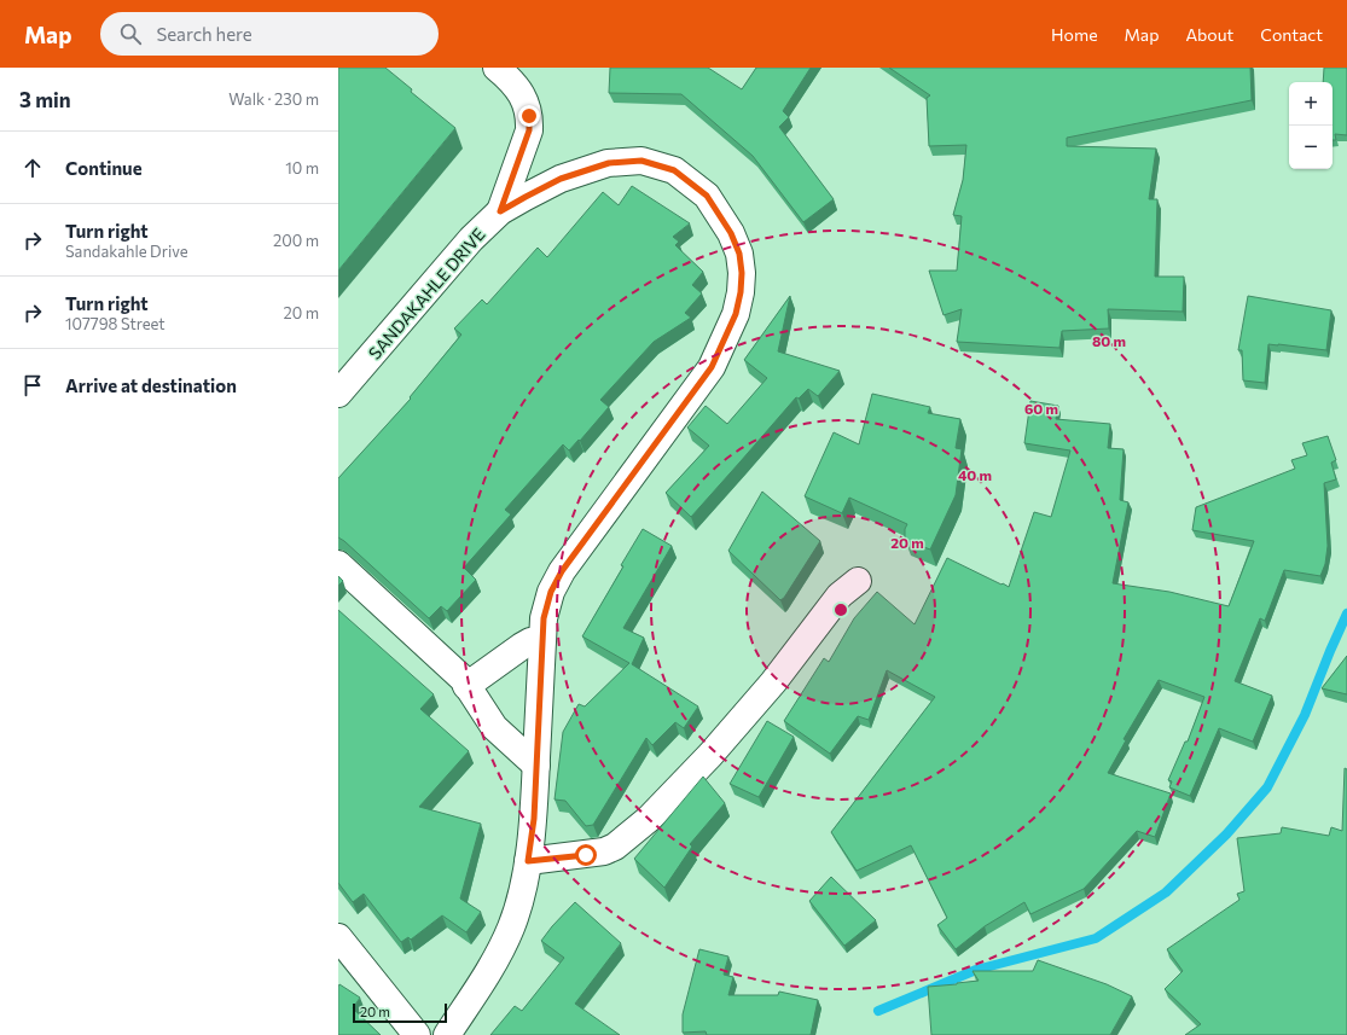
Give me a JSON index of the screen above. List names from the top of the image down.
{
  "streets": {
    "street": ["SANDAKAHLE DRIVE"]
  },
  "scale_bar": "20 m",
  "page": {
    "header": "Map",
    "search": "Search here",
    "nav": [
      "Home",
      "Map",
      "About",
      "Contact"
    ],
    "heading": ["3 min", "Walk · 230 m"],
    "map_buttons": ["+", "−"],
    "list": [
      ["Continue", "10 m"],
      ["Turn right", "Sandakahle Drive", "200 m"],
      ["Turn right", "107798 Street", "20 m"],
      "Arrive at destination"
    ],
    "scale": "20 m"
  },
  "rings": [
    "80 m",
    "60 m",
    "40 m",
    "20 m"
  ]
}
